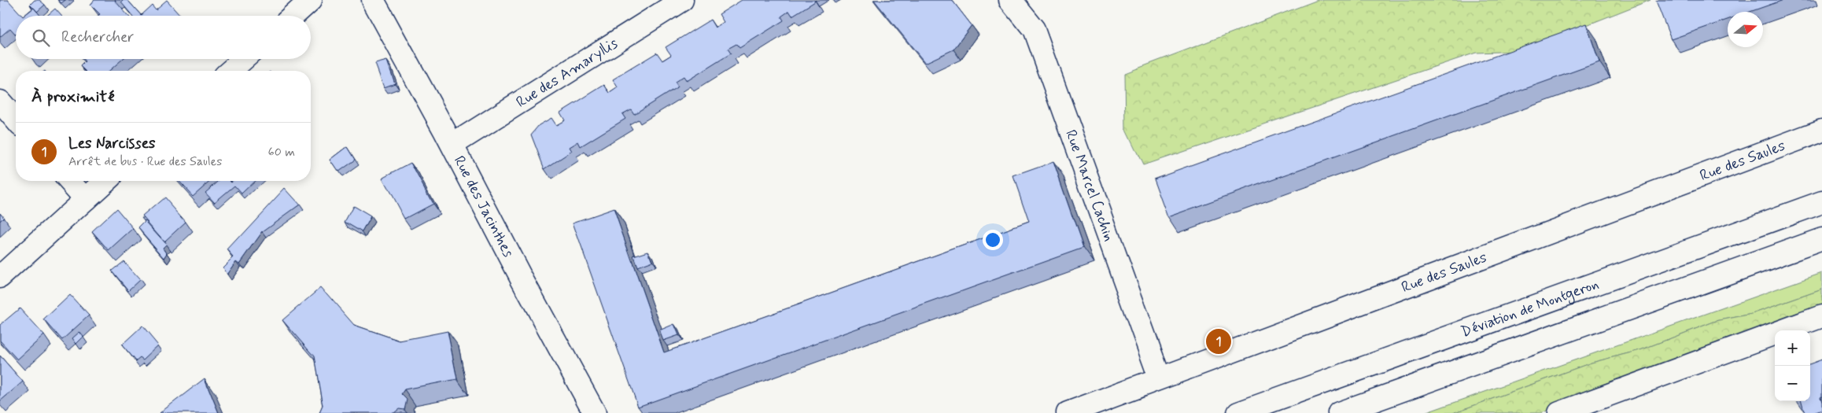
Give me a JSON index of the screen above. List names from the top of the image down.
{
  "streets": {
    "street": [
      "Rue des Amaryllis",
      "Rue des Saules",
      "Rue Marcel Cachin",
      "Rue des Jacinthes",
      "Déviation de Montgeron"
    ]
  },
  "crossings": [
    ["Rue des Amaryllis", "Rue des Jacinthes"],
    ["Rue des Saules", "Rue Marcel Cachin"]
  ],
  "north": "right",
  "page": {
    "search": "Rechercher",
    "heading": "À proximité",
    "list": [
      {
        "mark": "1",
        "name": "Les Narcisses",
        "note": "Arrêt de bus · Rue des Saules",
        "value": "60 m"
      }
    ],
    "pins": "1",
    "map_buttons": ["+", "−"]
  }
}
